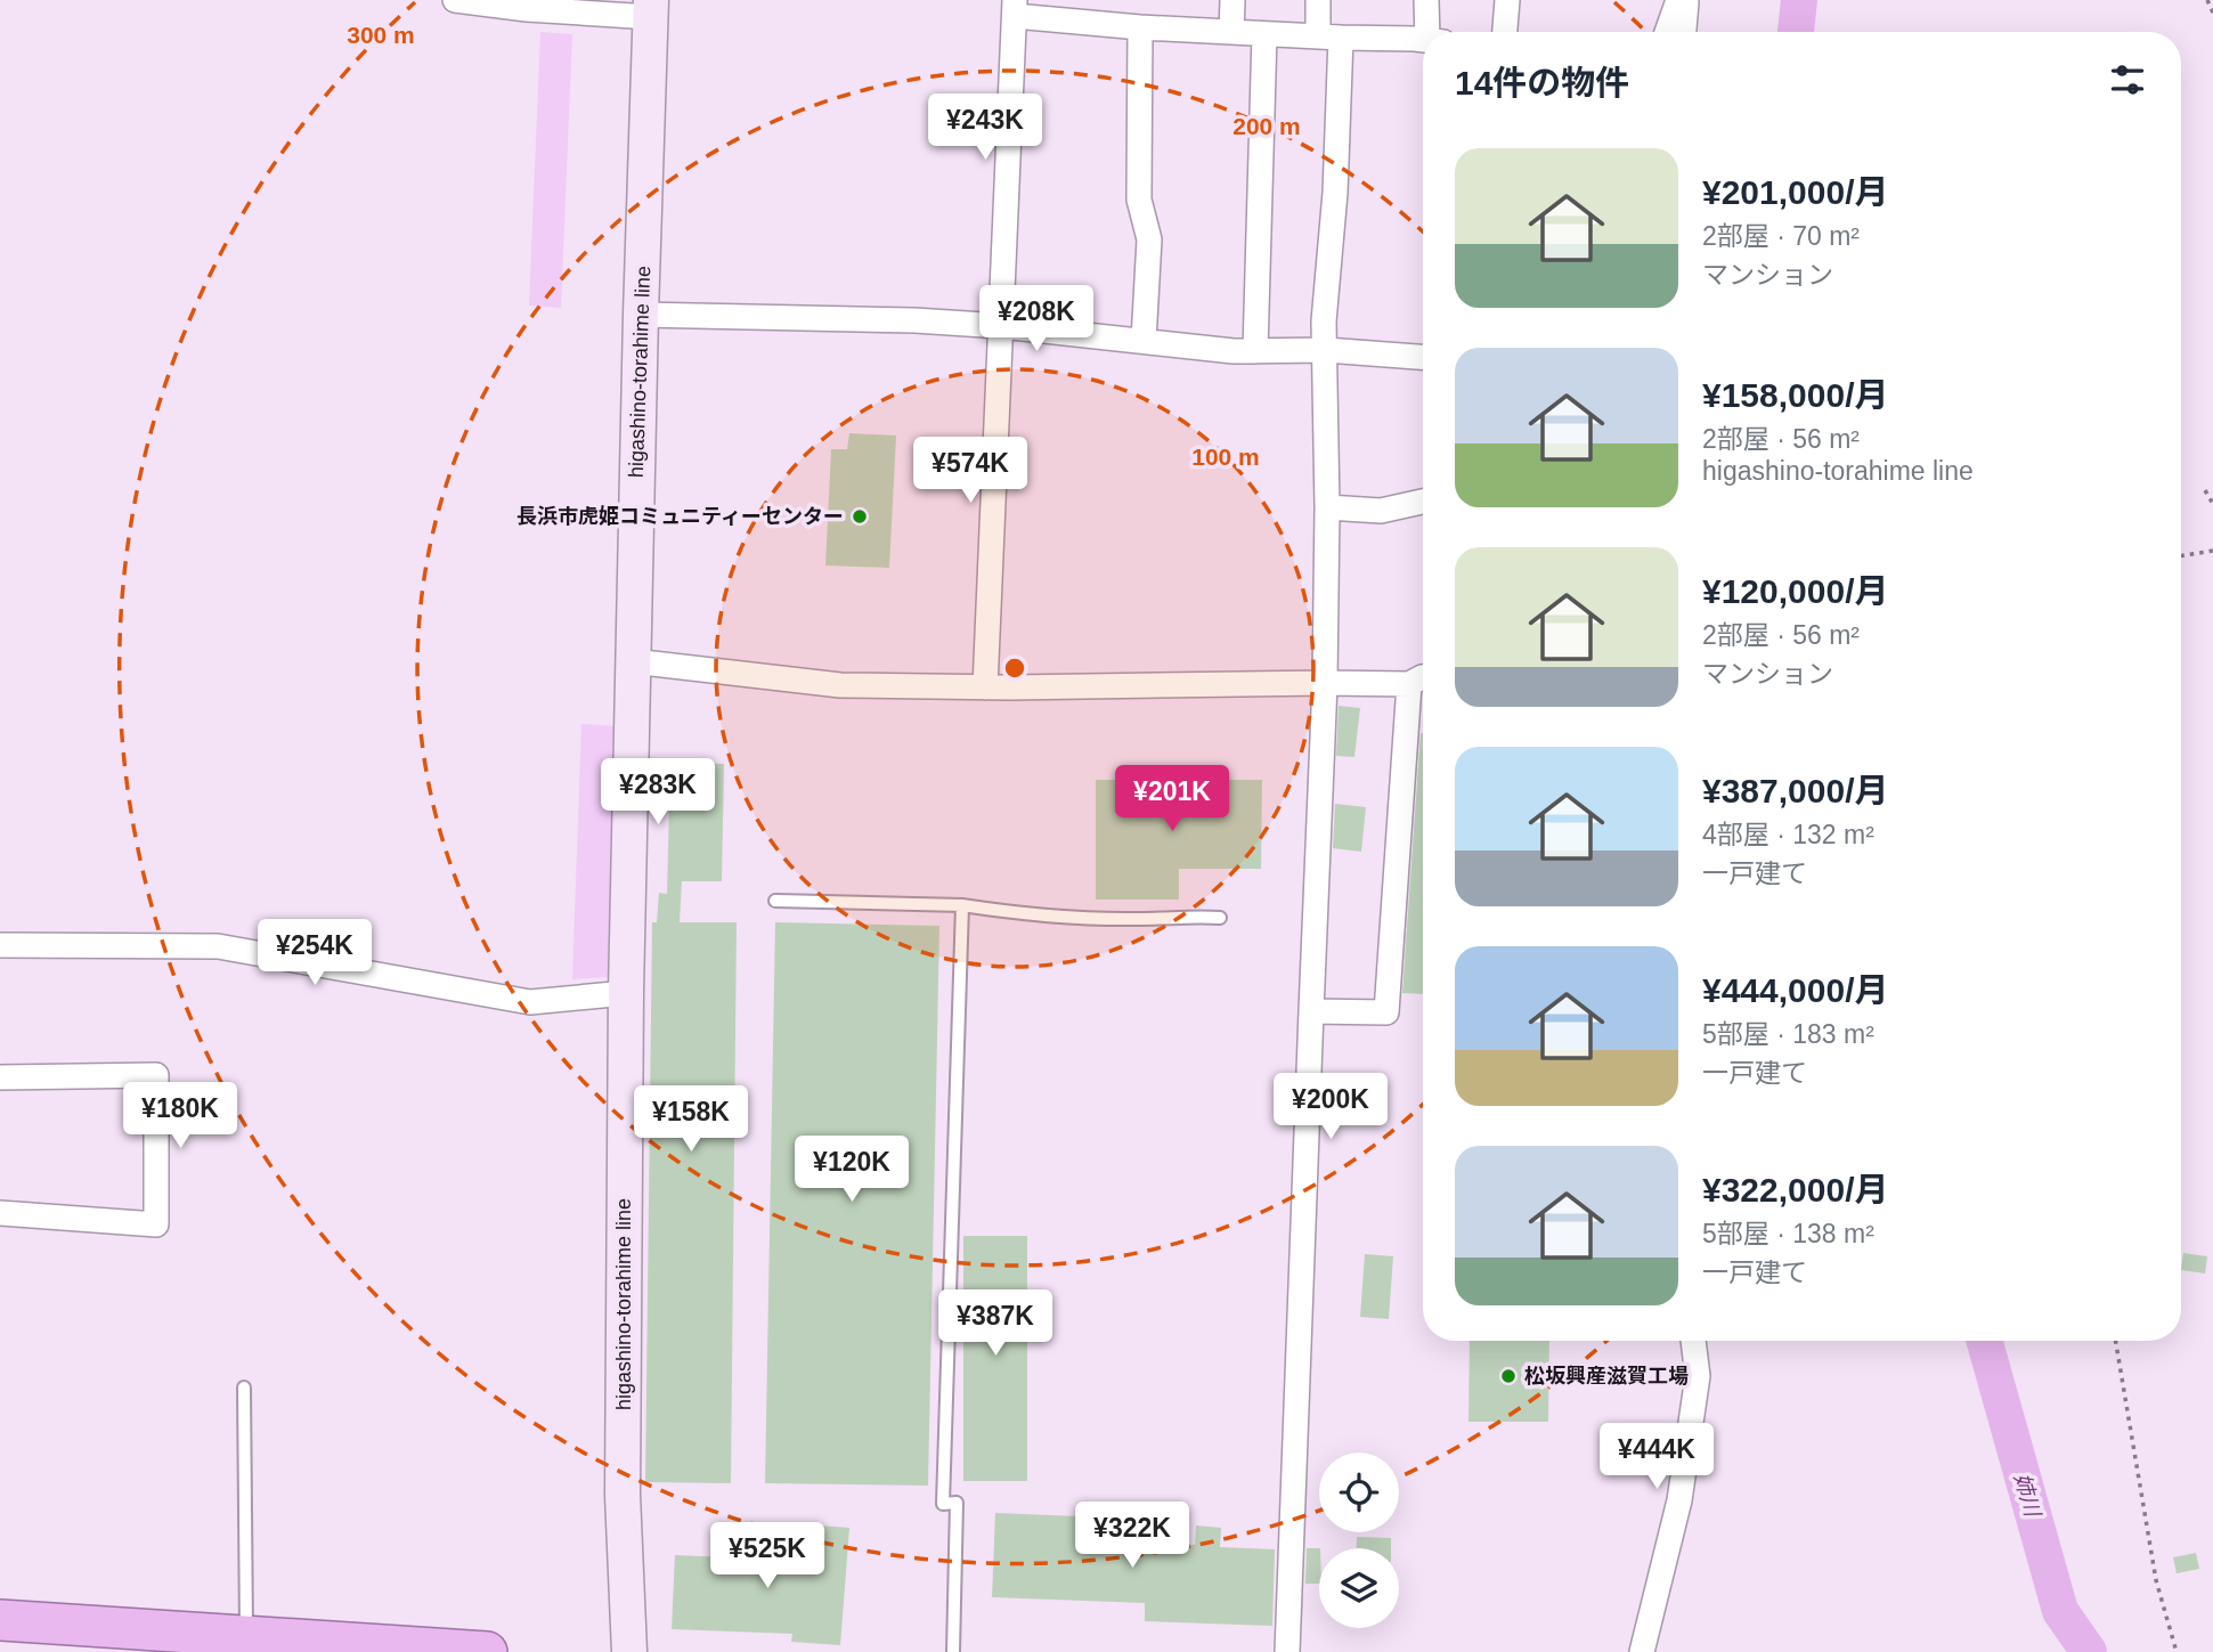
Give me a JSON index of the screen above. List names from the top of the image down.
{
  "streets": {
    "main road": ["higashino-torahime line"]
  },
  "water": ["姉川"],
  "places": ["長浜市虎姫コミュニティーセンター", "松坂興産滋賀工場"],
  "page": {
    "heading": "14件の物件",
    "price": [
      "¥243K",
      "¥208K",
      "¥574K",
      "¥283K",
      "¥201K",
      "¥254K",
      "¥200K",
      "¥180K",
      "¥158K",
      "¥120K",
      "¥387K",
      "¥444K",
      "¥322K",
      "¥525K"
    ],
    "list": [
      {
        "name": "¥201,000/月",
        "note": "2部屋 · 70 m² · マンション"
      },
      {
        "name": "¥158,000/月",
        "note": "2部屋 · 56 m² · higashino-torahime line"
      },
      {
        "name": "¥120,000/月",
        "note": "2部屋 · 56 m² · マンション"
      },
      {
        "name": "¥387,000/月",
        "note": "4部屋 · 132 m² · 一戸建て"
      },
      {
        "name": "¥444,000/月",
        "note": "5部屋 · 183 m² · 一戸建て"
      },
      {
        "name": "¥322,000/月",
        "note": "5部屋 · 138 m² · 一戸建て"
      }
    ]
  },
  "rings": ["300 m", "200 m", "100 m"]
}
